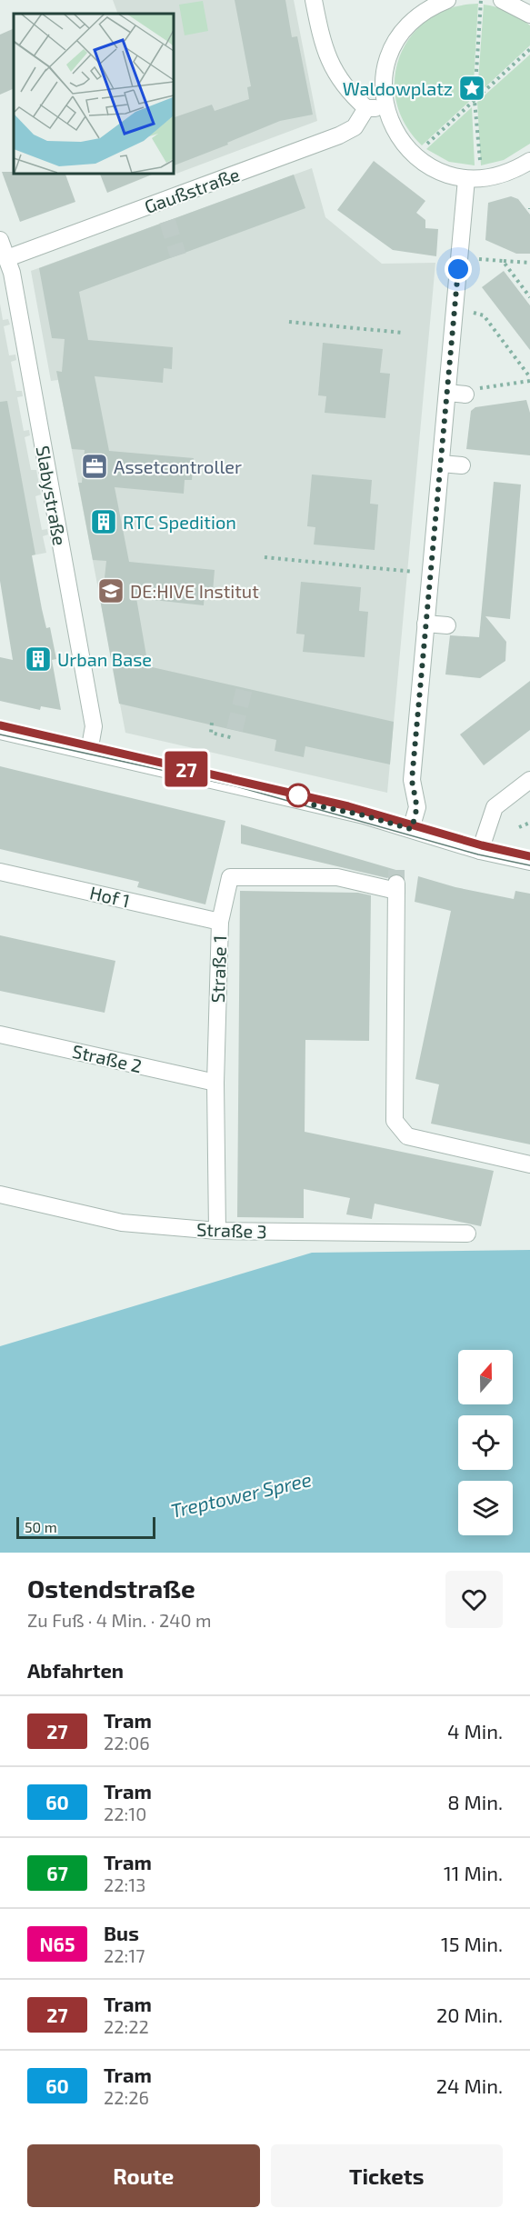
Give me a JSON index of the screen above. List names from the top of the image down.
{
  "streets": {
    "street": [
      "Gaußstraße",
      "Slabystraße",
      "Hof 1",
      "Straße 1",
      "Straße 2",
      "Straße 3"
    ]
  },
  "crossings": [
    ["Gaußstraße", "Slabystraße"],
    ["Hof 1", "Straße 1"],
    ["Straße 1", "Straße 2"],
    ["Straße 1", "Straße 3"]
  ],
  "water": ["Treptower Spree"],
  "places": {
    "place": ["Waldowplatz"],
    "office": ["Assetcontroller"],
    "building": ["RTC Spedition", "Urban Base"],
    "school or university": ["DE:HIVE Institut"]
  },
  "lines": ["tram line 27"],
  "scale_bar": "50 m",
  "north": "top",
  "page": {
    "on_map": "27",
    "scale": "50 m",
    "heading": [
      ["Ostendstraße", "Zu Fuß · 4 Min. · 240 m"],
      "Abfahrten"
    ],
    "list": [
      {
        "mark": "27",
        "name": "Tram",
        "note": "22:06",
        "value": "4 Min."
      },
      {
        "mark": "60",
        "name": "Tram",
        "note": "22:10",
        "value": "8 Min."
      },
      {
        "mark": "67",
        "name": "Tram",
        "note": "22:13",
        "value": "11 Min."
      },
      {
        "mark": "N65",
        "name": "Bus",
        "note": "22:17",
        "value": "15 Min."
      },
      {
        "mark": "27",
        "name": "Tram",
        "note": "22:22",
        "value": "20 Min."
      },
      {
        "mark": "60",
        "name": "Tram",
        "note": "22:26",
        "value": "24 Min."
      }
    ],
    "buttons": ["Route", "Tickets"]
  }
}
